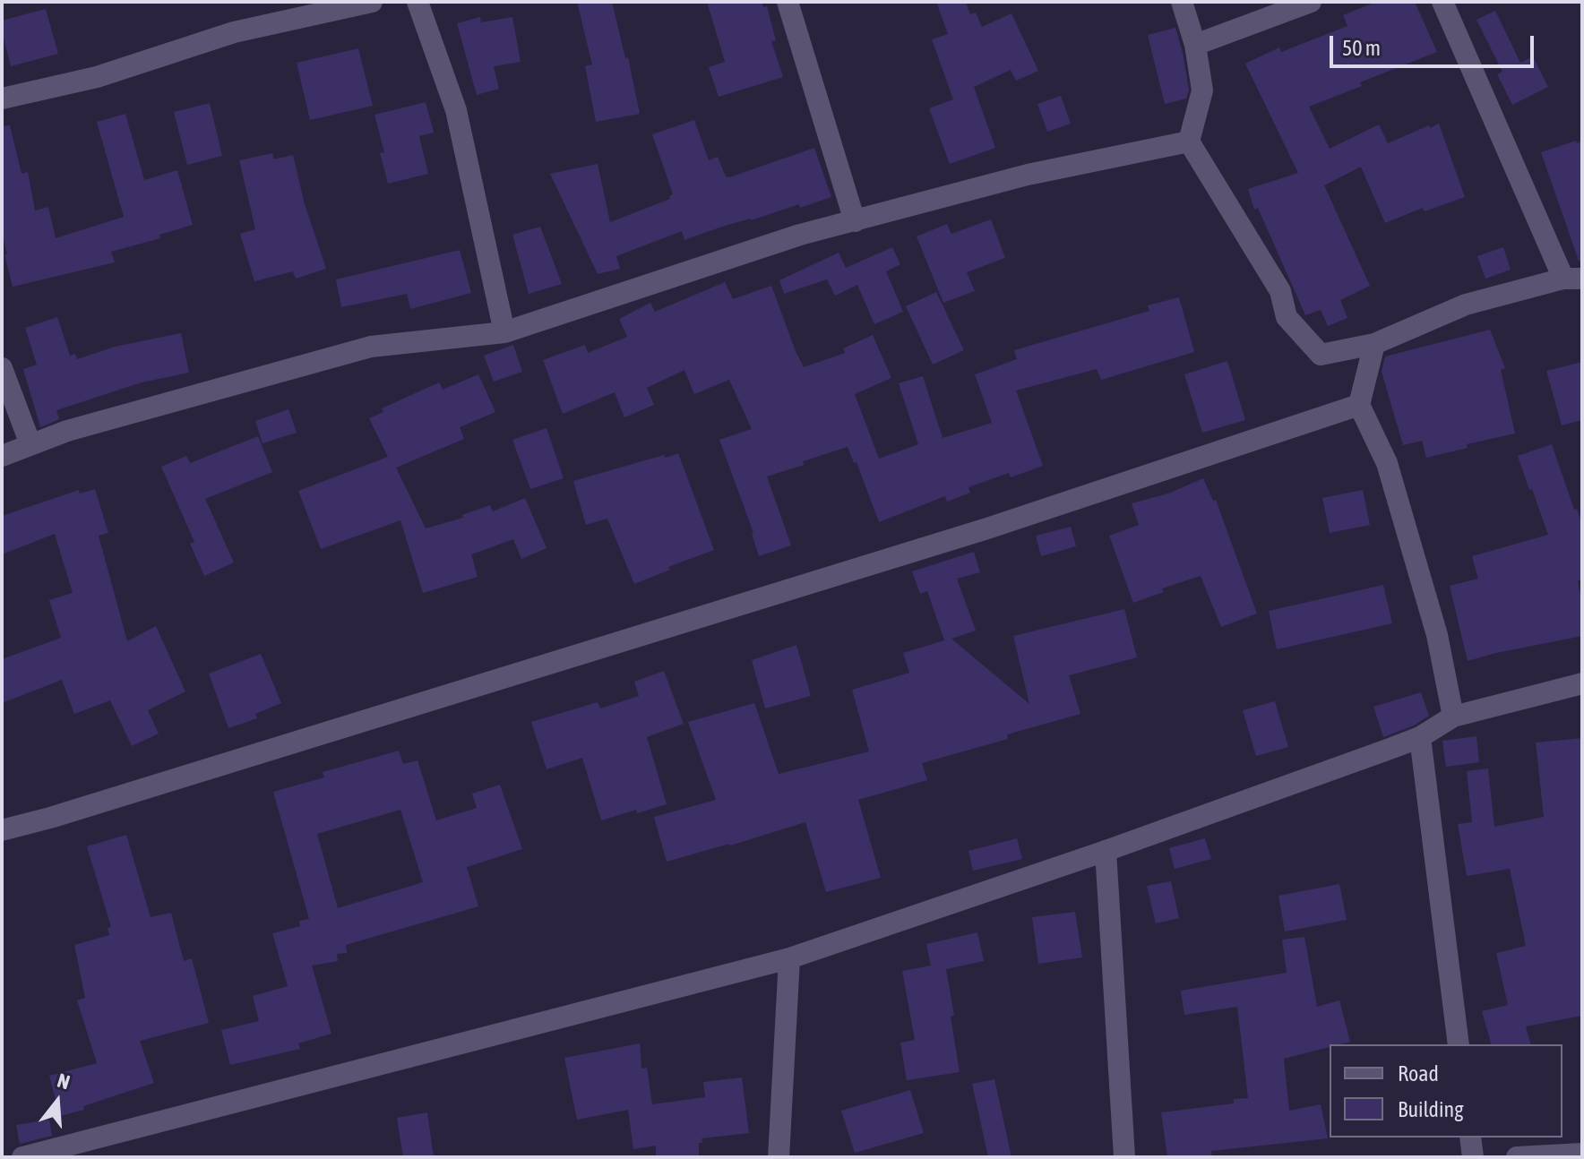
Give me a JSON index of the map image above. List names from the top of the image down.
{
  "legend": ["Road", "Building"],
  "scale_bar": "50 m",
  "north": "top"
}
